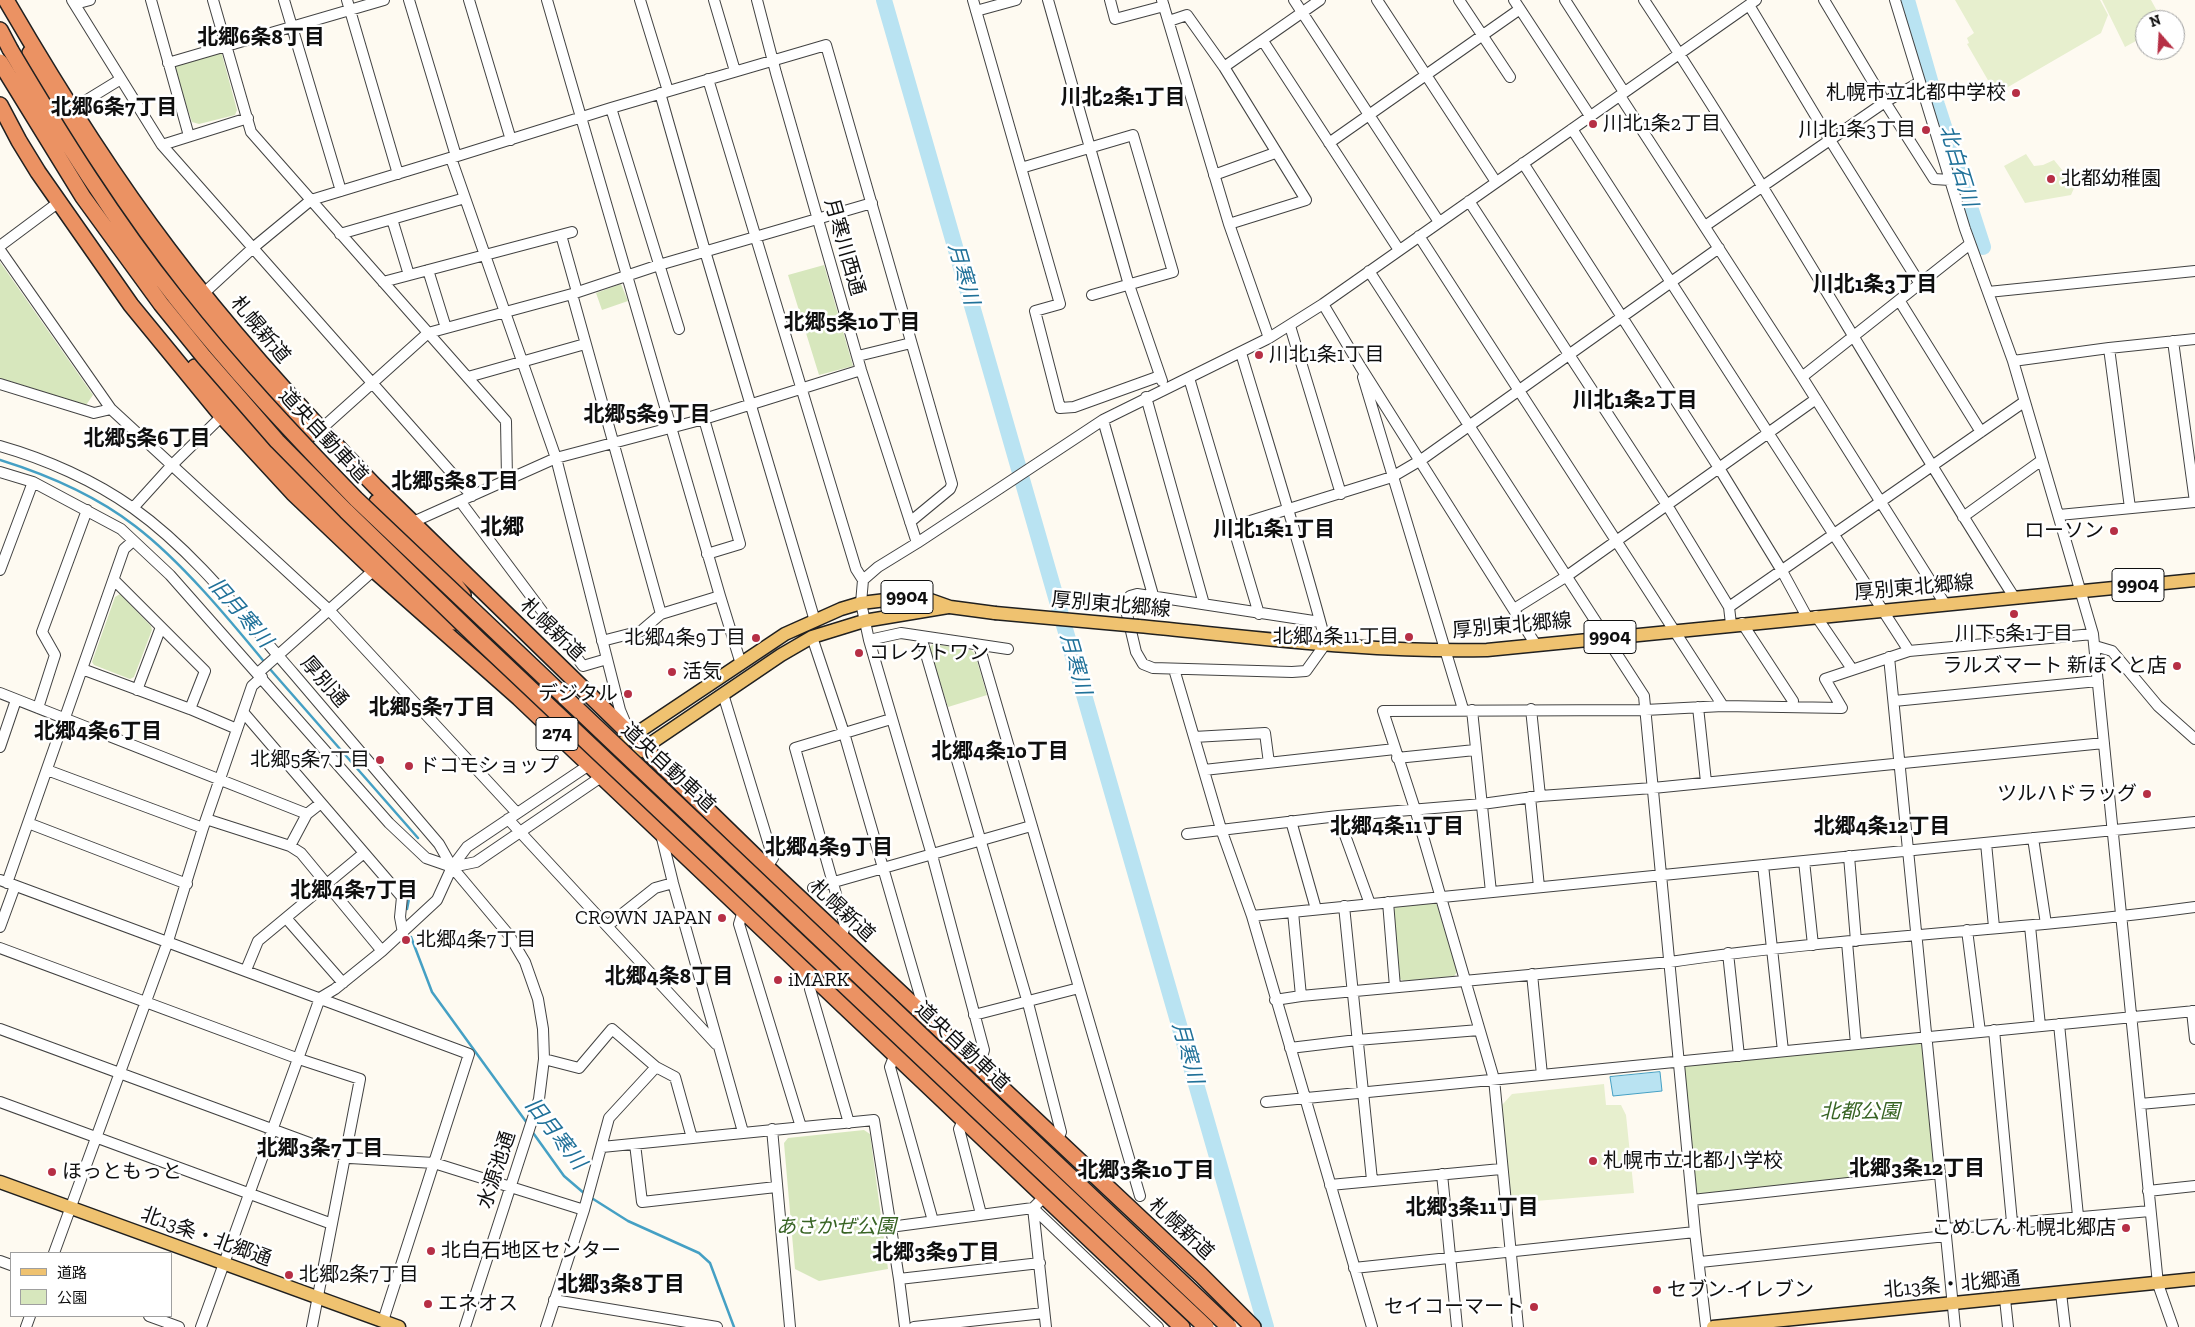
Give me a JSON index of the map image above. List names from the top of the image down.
{
  "streets": {
    "highway": ["札幌新道", "道央自動車道", "274"],
    "main road": ["9904", "厚別東北郷線", "北13条・北郷通"],
    "street": ["月寒川西通", "厚別通", "水源池通"]
  },
  "crossings": [
    ["札幌新道", "厚別東北郷線"],
    ["厚別東北郷線", "274"],
    ["厚別通", "水源池通"]
  ],
  "districts": [
    "北郷6条8丁目",
    "川北2条1丁目",
    "北郷6条7丁目",
    "川北1条3丁目",
    "北郷5条10丁目",
    "川北1条2丁目",
    "北郷5条9丁目",
    "北郷5条6丁目",
    "北郷5条8丁目",
    "北郷",
    "川北1条1丁目",
    "北郷5条7丁目",
    "北郷4条6丁目",
    "北郷4条10丁目",
    "北郷4条11丁目",
    "北郷4条12丁目",
    "北郷4条9丁目",
    "北郷4条7丁目",
    "北郷4条8丁目",
    "北郷3条7丁目",
    "北郷3条12丁目",
    "北郷3条10丁目",
    "北郷3条11丁目",
    "北郷3条9丁目",
    "北郷3条8丁目"
  ],
  "water": ["北白石川", "月寒川", "旧月寒川"],
  "parks": ["北都公園", "あさかぜ公園"],
  "places": [
    "札幌市立北都中学校",
    "川北1条2丁目",
    "川北1条3丁目",
    "北都幼稚園",
    "川北1条1丁目",
    "ローソン",
    "川下5条1丁目",
    "北郷4条11丁目",
    "北郷4条9丁目",
    "コレクトワン",
    "ラルズマート 新ほくと店",
    "活気",
    "デジタル",
    "北郷5条7丁目",
    "ドコモショップ",
    "ツルハドラッグ",
    "CROWN JAPAN",
    "北郷4条7丁目",
    "iMARK",
    "札幌市立北都小学校",
    "ほっともっと",
    "こめしん 札幌北郷店",
    "北白石地区センター",
    "北郷2条7丁目",
    "セブン-イレブン",
    "エネオス",
    "セイコーマート"
  ],
  "legend": ["道路", "公園"],
  "north": "top"
}
